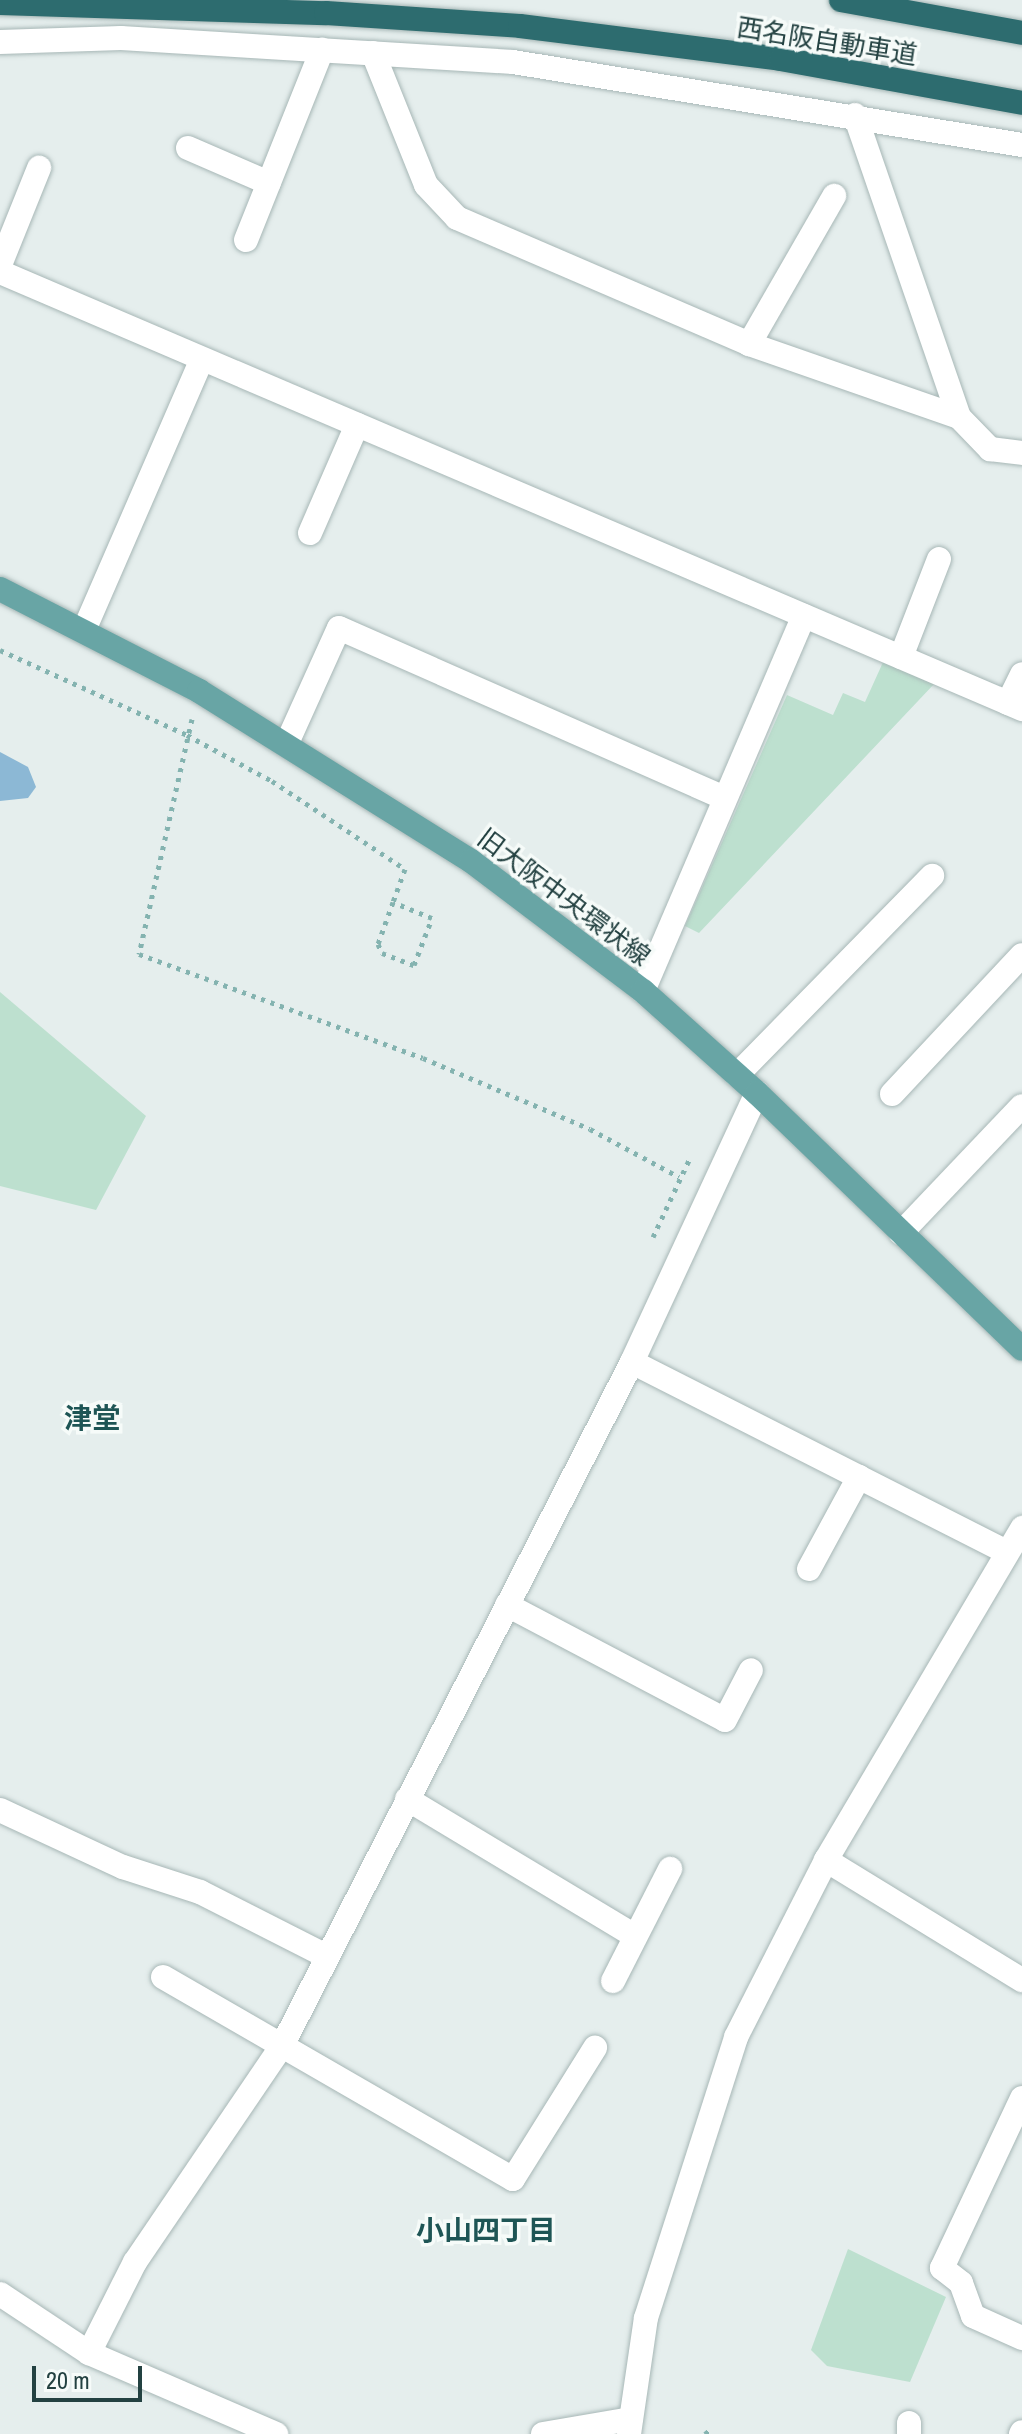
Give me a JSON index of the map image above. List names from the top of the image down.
{
  "streets": {
    "highway": ["西名阪自動車道"],
    "main road": ["旧大阪中央環状線"]
  },
  "districts": ["津堂", "小山四丁目"],
  "scale_bar": "20 m"
}
